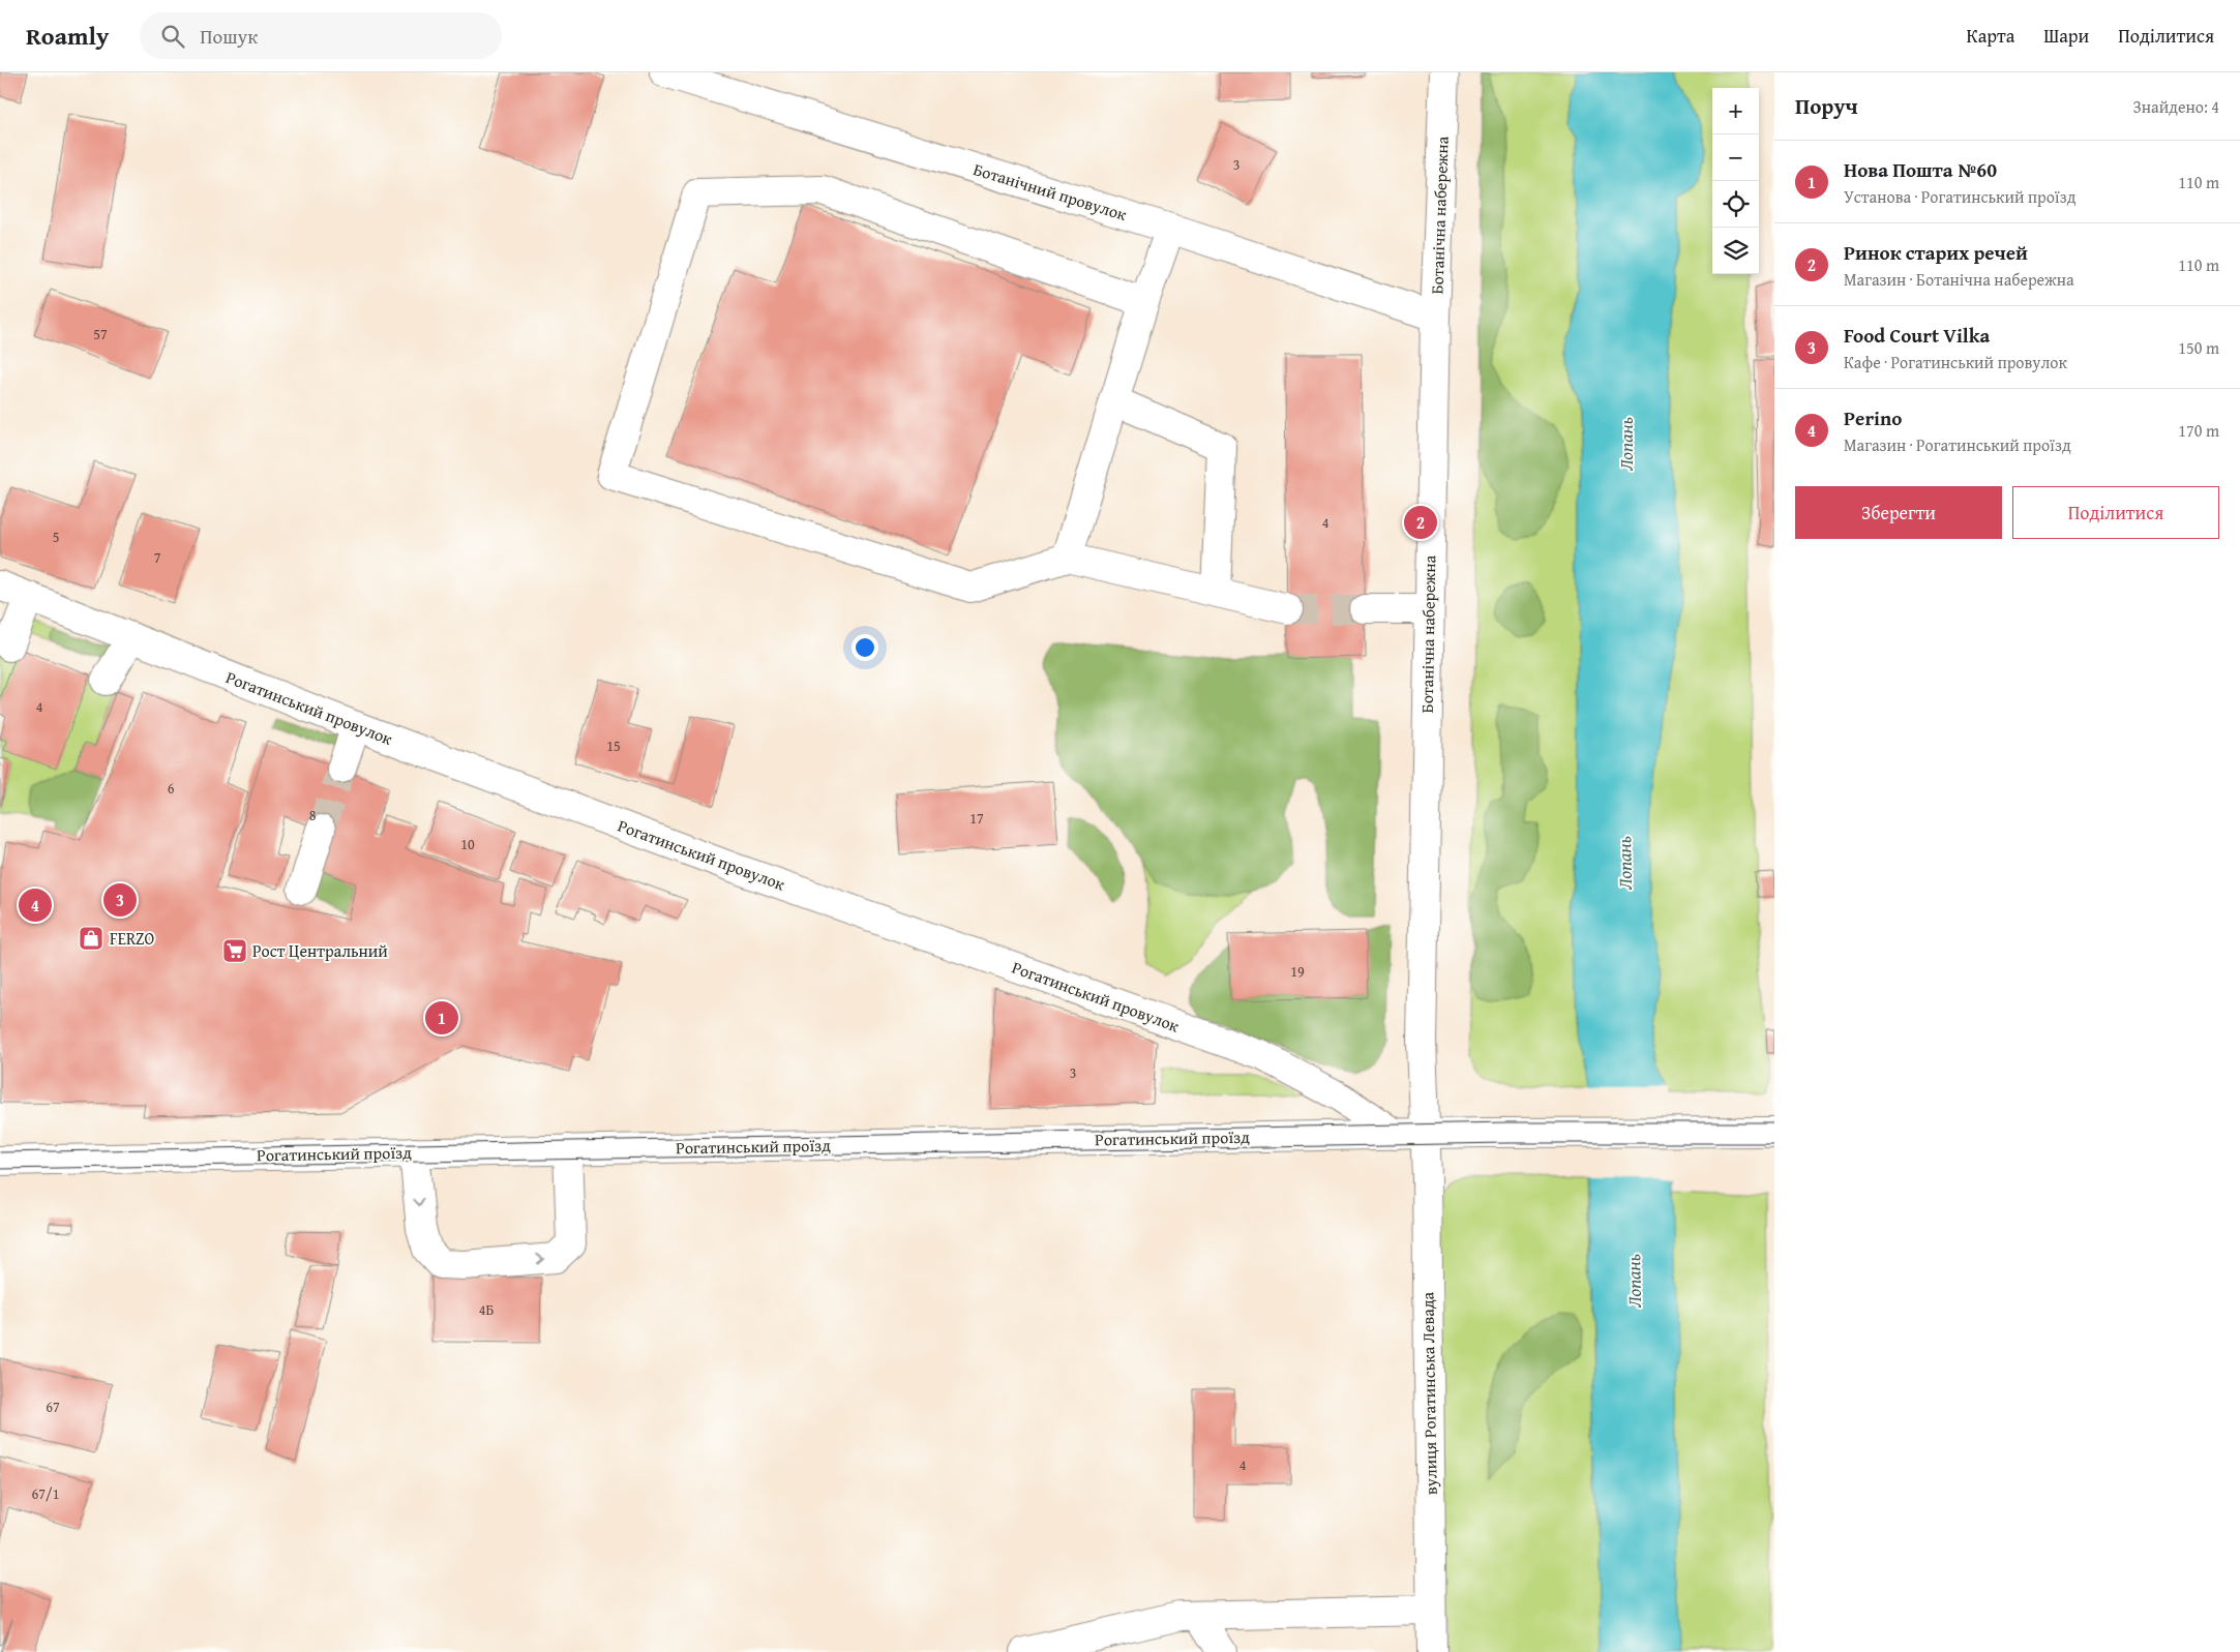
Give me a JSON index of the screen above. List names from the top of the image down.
{
  "streets": {
    "street": [
      "Ботанічний провулок",
      "Ботанічна набережна",
      "Рогатинський провулок",
      "Рогатинський проїзд",
      "вулиця Рогатинська Левада"
    ]
  },
  "crossings": [
    ["Ботанічний провулок", "Ботанічна набережна"],
    ["Ботанічна набережна", "Рогатинський проїзд"],
    ["Ботанічна набережна", "вулиця Рогатинська Левада"],
    ["Рогатинський провулок", "Рогатинський проїзд"],
    ["Рогатинський проїзд", "вулиця Рогатинська Левада"]
  ],
  "water": ["Лопань"],
  "places": {
    "shop": ["FERZO"],
    "supermarket": ["Рост Центральний"]
  },
  "house_numbers": [
    "3",
    "57",
    "4",
    "5",
    "7",
    "4",
    "15",
    "6",
    "8",
    "17",
    "10",
    "19",
    "3",
    "4Б",
    "67",
    "4",
    "67/1"
  ],
  "page": {
    "header": "Roamly",
    "search": "Пошук",
    "nav": ["Карта", "Шари", "Поділитися"],
    "heading": ["Поруч", "Знайдено: 4"],
    "map_buttons": ["+", "−"],
    "list": [
      {
        "mark": "1",
        "name": "Нова Пошта №60",
        "note": "Установа · Рогатинський проїзд",
        "value": "110 m"
      },
      {
        "mark": "2",
        "name": "Ринок старих речей",
        "note": "Магазин · Ботанічна набережна",
        "value": "110 m"
      },
      {
        "mark": "3",
        "name": "Food Court Vilka",
        "note": "Кафе · Рогатинський провулок",
        "value": "150 m"
      },
      {
        "mark": "4",
        "name": "Perino",
        "note": "Магазин · Рогатинський проїзд",
        "value": "170 m"
      }
    ],
    "buttons": ["Зберегти", "Поділитися"],
    "pins": [
      "2",
      "3",
      "4",
      "1"
    ]
  }
}
